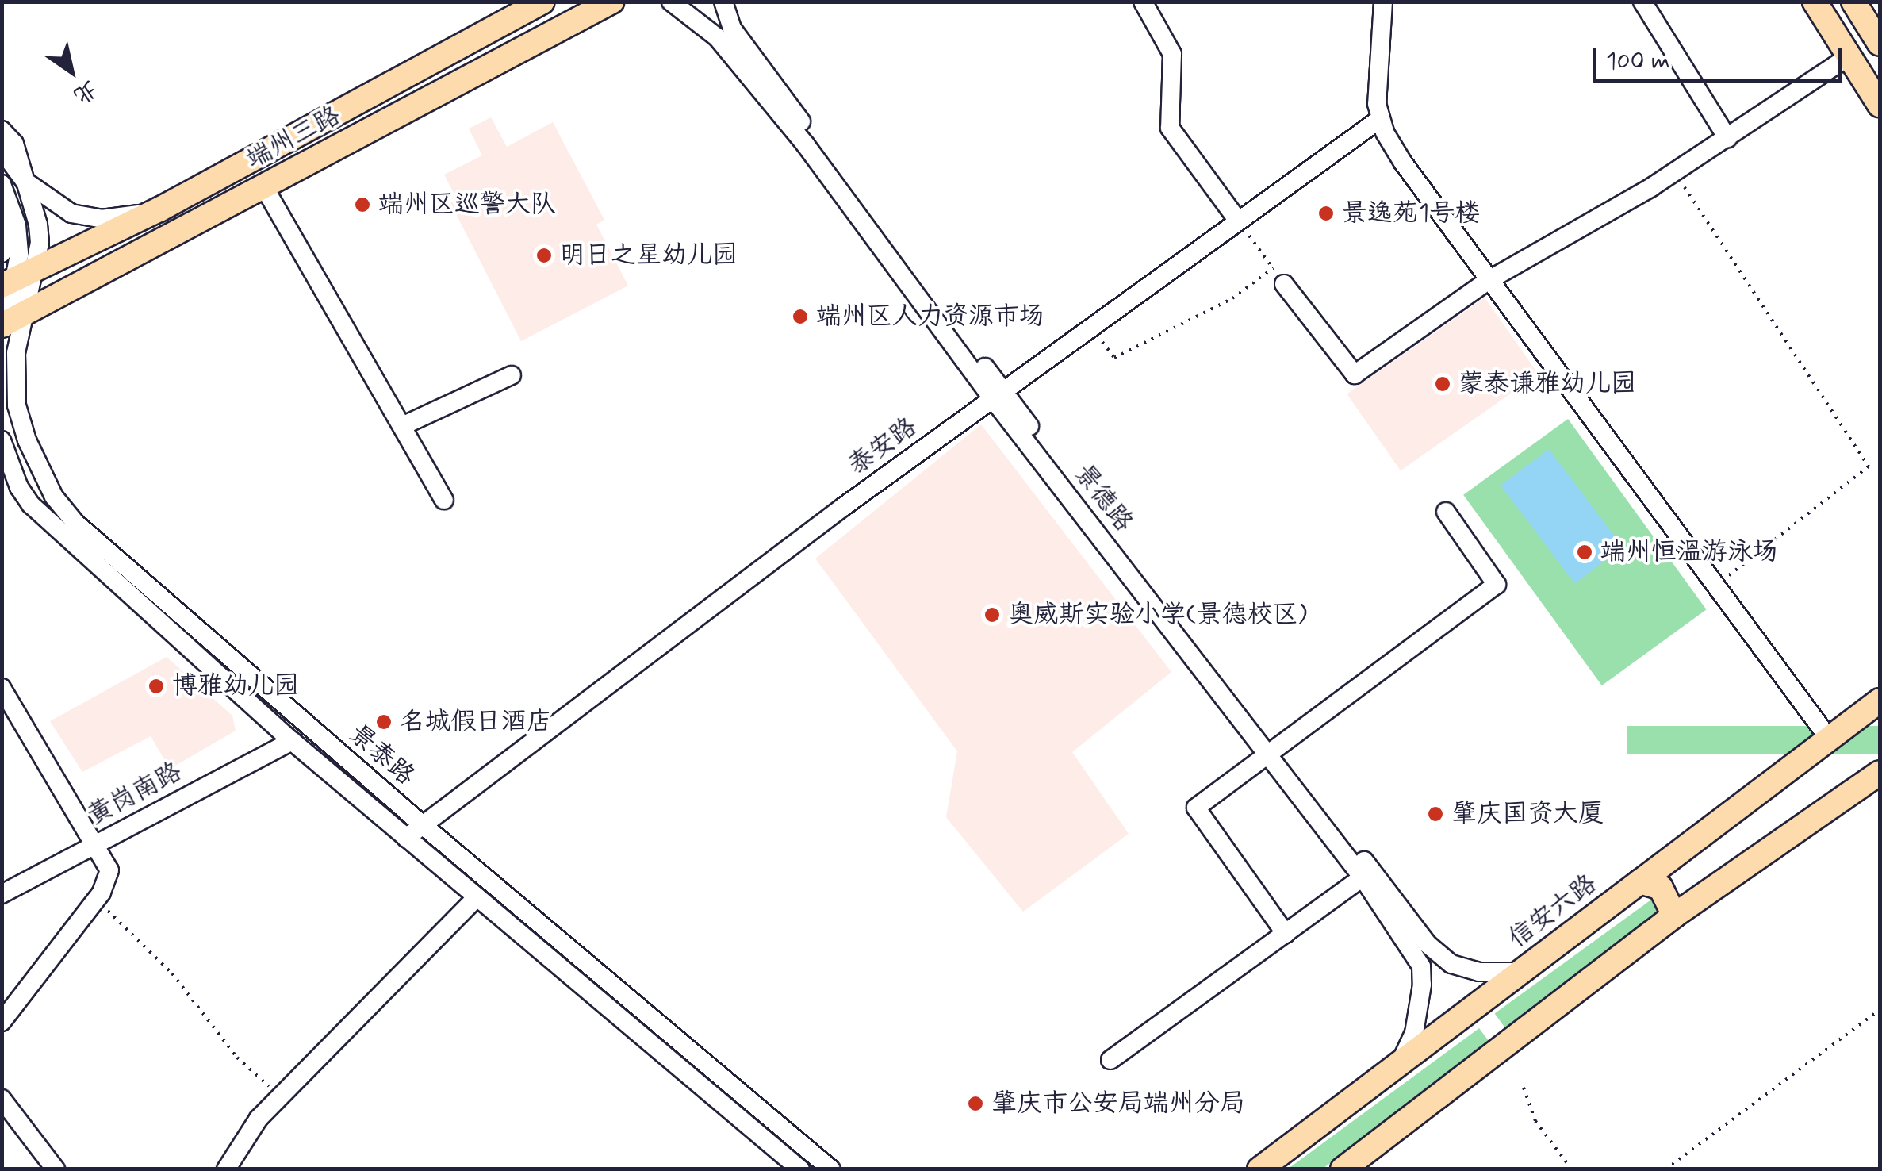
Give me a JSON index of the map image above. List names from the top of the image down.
{
  "streets": {
    "main road": ["端州三路", "信安六路"],
    "street": [
      "泰安路",
      "景德路",
      "景泰路",
      "黄岗南路"
    ]
  },
  "crossings": [
    ["端州三路", "景泰路"],
    ["泰安路", "景德路"],
    ["泰安路", "景泰路"],
    ["景德路", "信安六路"]
  ],
  "places": [
    "端州区巡警大队",
    "景逸苑1号楼",
    "明日之星幼儿园",
    "端州区人力资源市场",
    "蒙泰谦雅幼儿园",
    "端州恒温游泳场",
    "奥威斯实验小学(景德校区)",
    "博雅幼儿园",
    "名城假日酒店",
    "肇庆国资大厦",
    "肇庆市公安局端州分局"
  ],
  "scale_bar": "100 m",
  "north": "bottom right"
}
